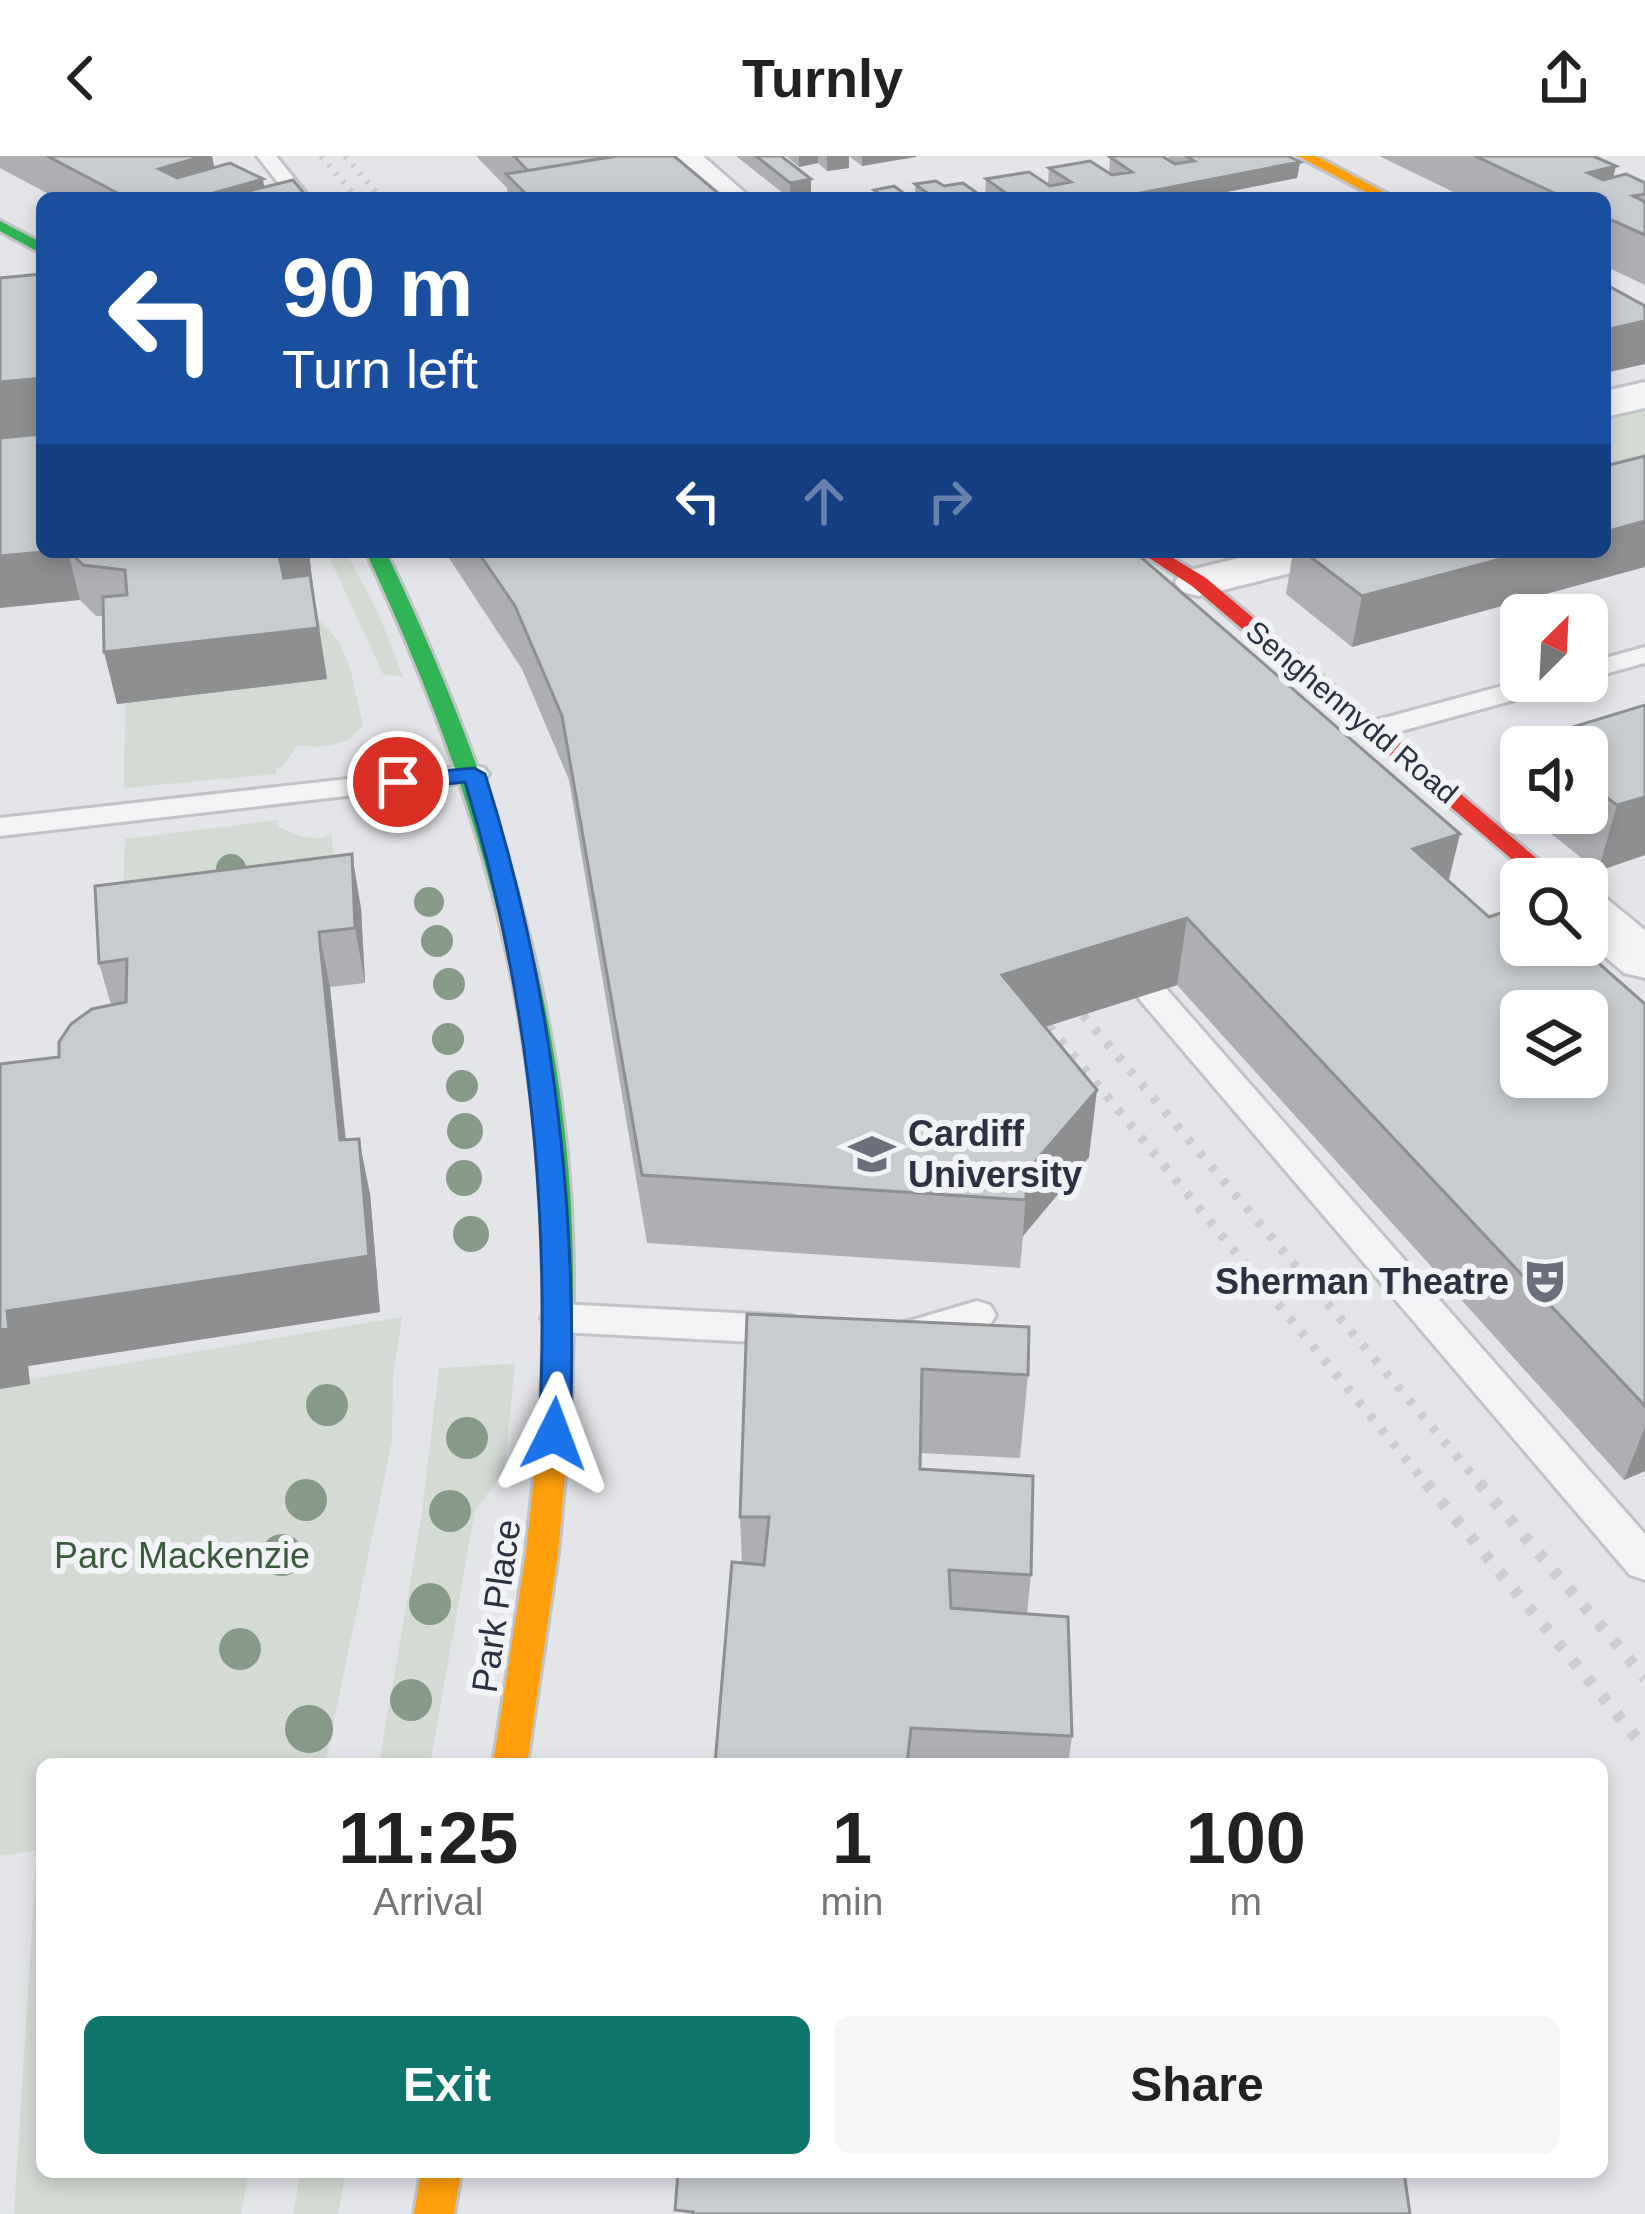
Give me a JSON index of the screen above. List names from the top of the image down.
{
  "streets": {
    "street": ["Senghennydd Road", "Park Place"]
  },
  "parks": ["Parc Mackenzie"],
  "places": {
    "school or university": ["Cardiff University"],
    "theatre": ["Sherman Theatre"]
  },
  "north": "top right",
  "page": {
    "header": "Turnly",
    "turn": ["90 m", "Turn left"],
    "eta": [
      "11:25",
      "Arrival",
      "1",
      "min",
      "100",
      "m"
    ],
    "buttons": ["Exit", "Share"]
  }
}
